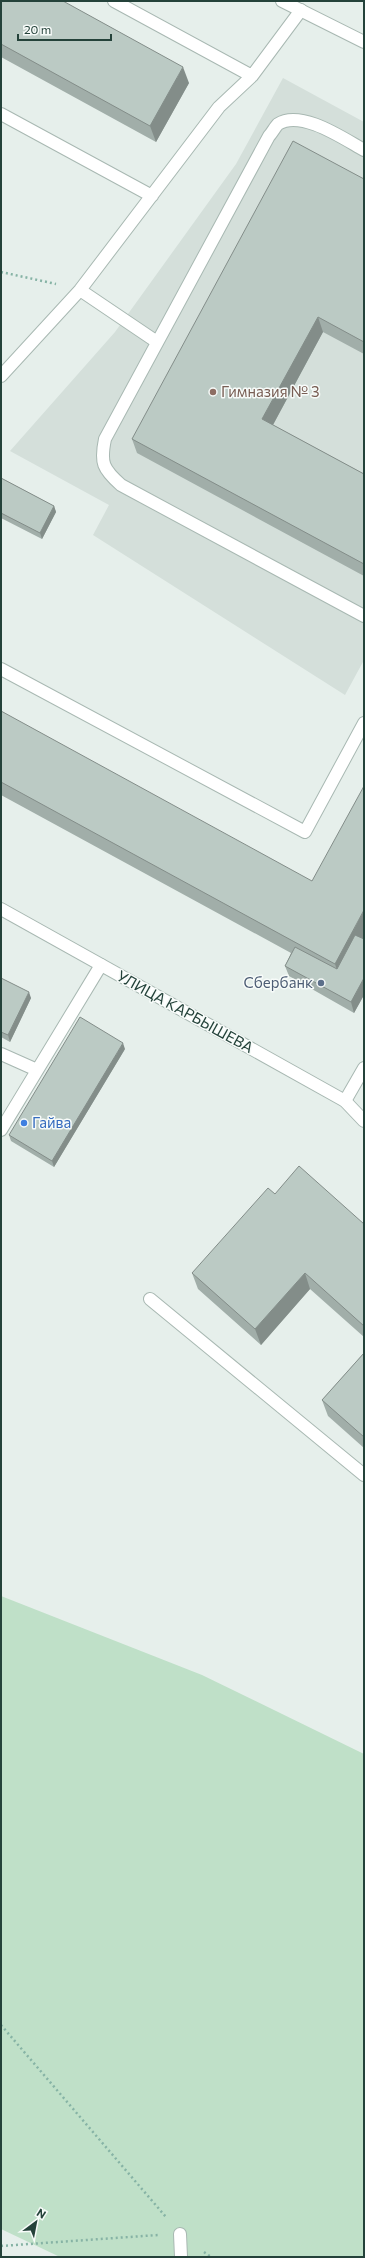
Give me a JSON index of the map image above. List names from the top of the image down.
{
  "streets": {
    "street": ["УЛИЦА КАРБЫШЕВА"]
  },
  "places": ["Гимназия № 3", "Сбербанк", "Гайва"],
  "scale_bar": "20 m",
  "north": "top right"
}
